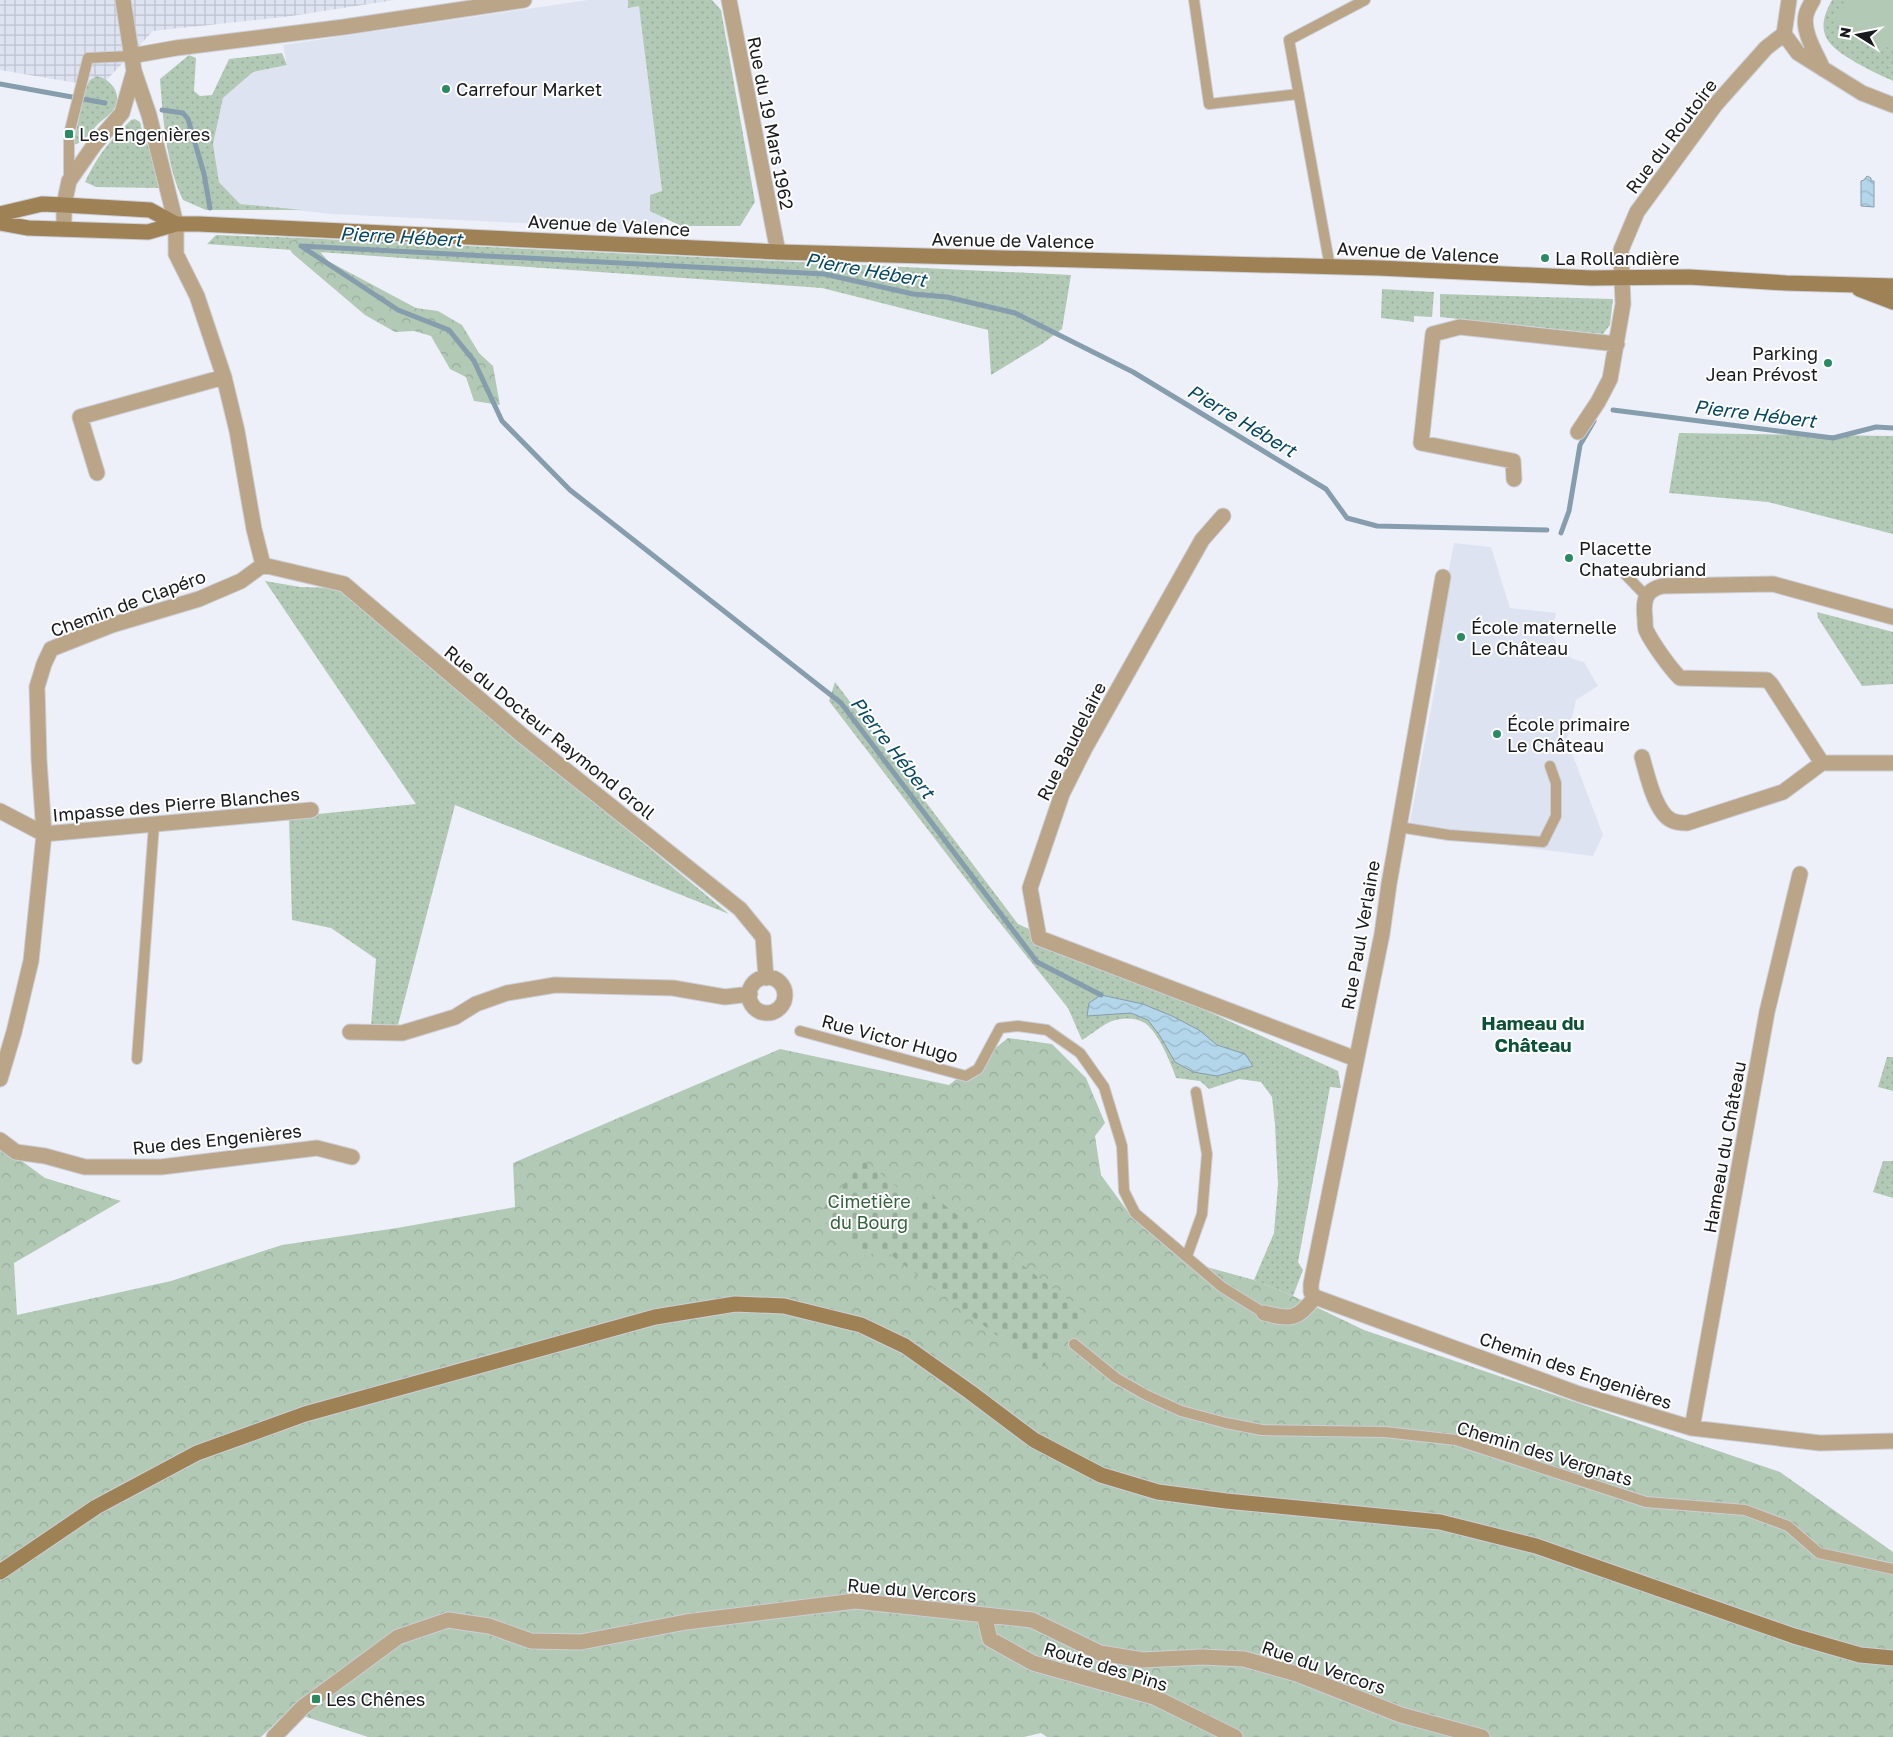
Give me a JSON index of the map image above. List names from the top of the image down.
{
  "streets": {
    "main road": ["Avenue de Valence"],
    "street": [
      "Rue du 19 Mars 1962",
      "Rue du Routoire",
      "Chemin de Clapéro",
      "Rue du Docteur Raymond Groll",
      "Rue Baudelaire",
      "Impasse des Pierre Blanches",
      "Rue Paul Verlaine",
      "Rue des Engenières",
      "Hameau du Château",
      "Chemin des Engenières",
      "Rue du Vercors",
      "Route des Pins"
    ],
    "lane": ["Rue Victor Hugo", "Chemin des Vergnats"]
  },
  "crossings": [
    ["Rue du 19 Mars 1962", "Avenue de Valence"],
    ["Rue du Routoire", "Avenue de Valence"],
    ["Chemin de Clapéro", "Rue du Docteur Raymond Groll"],
    ["Chemin de Clapéro", "Impasse des Pierre Blanches"],
    ["Rue Baudelaire", "Rue Paul Verlaine"],
    ["Rue Paul Verlaine", "Chemin des Engenières"],
    ["Hameau du Château", "Chemin des Engenières"],
    ["Rue du Vercors", "Route des Pins"]
  ],
  "districts": ["Hameau du Château"],
  "water": ["Pierre Hébert"],
  "parks": ["Cimetière du Bourg"],
  "places": {
    "other": [
      "Carrefour Market",
      "La Rollandière",
      "Parking Jean Prévost",
      "Placette Chateaubriand",
      "École maternelle Le Château",
      "École primaire Le Château"
    ],
    "transit": ["Les Engenières", "Les Chênes"]
  },
  "north": "left"
}
